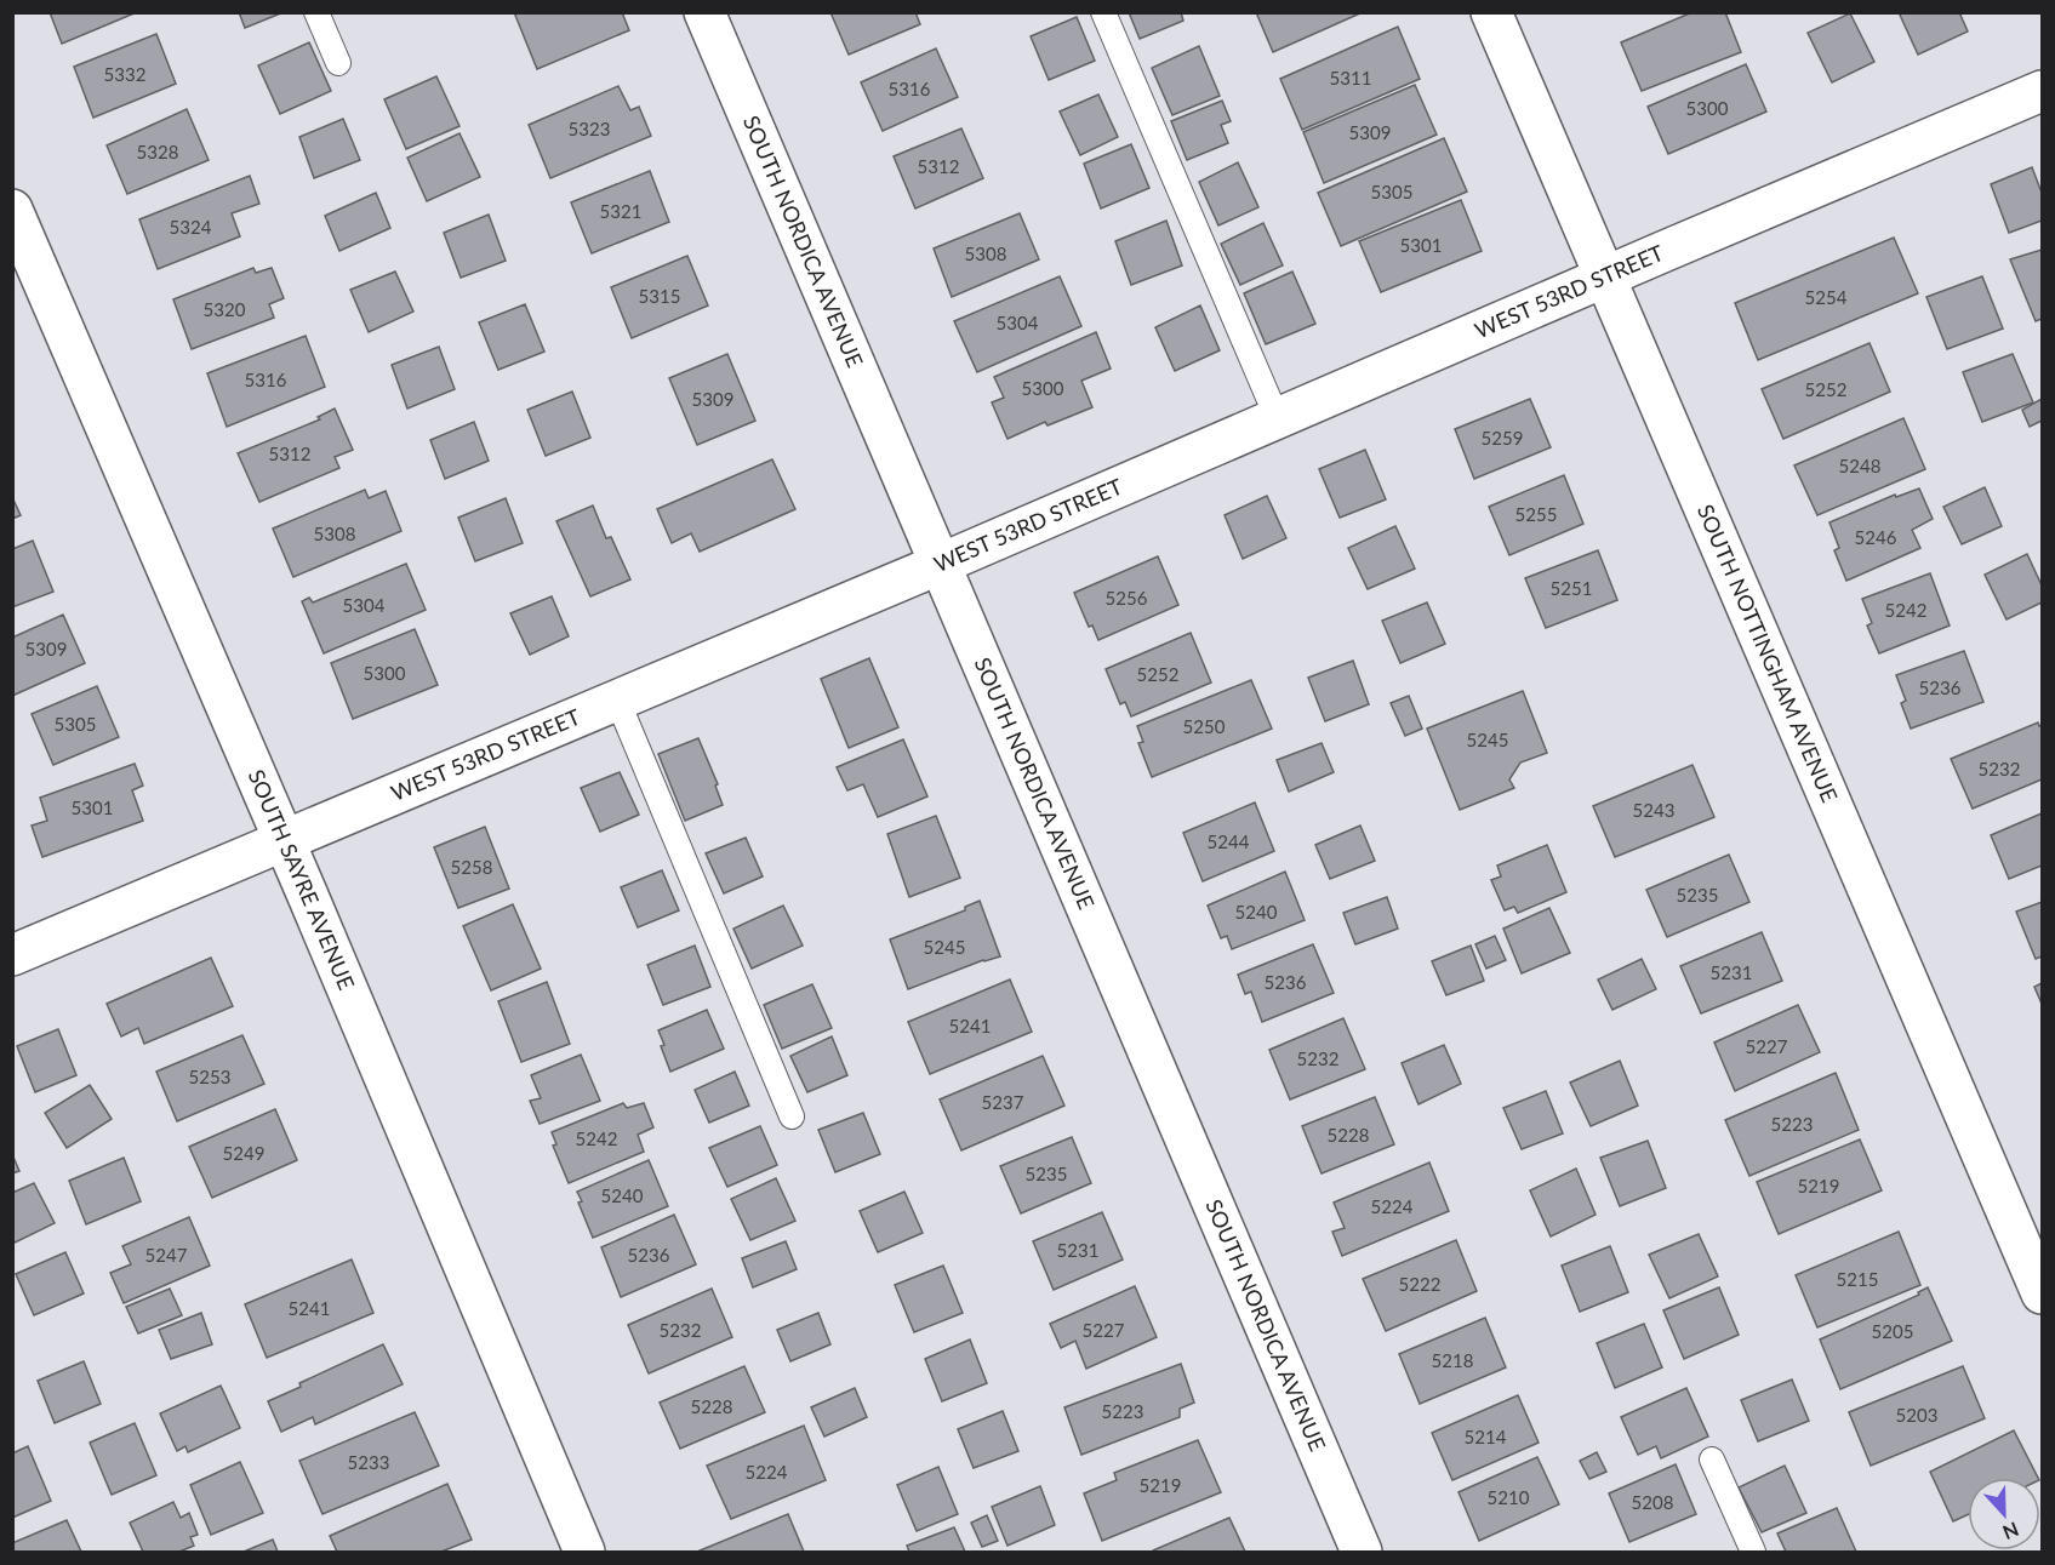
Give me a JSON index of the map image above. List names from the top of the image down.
{
  "streets": {
    "street": [
      "SOUTH NORDICA AVENUE",
      "WEST 53RD STREET",
      "SOUTH NOTTINGHAM AVENUE",
      "SOUTH SAYRE AVENUE"
    ]
  },
  "crossings": [
    ["SOUTH NORDICA AVENUE", "WEST 53RD STREET"],
    ["WEST 53RD STREET", "SOUTH NOTTINGHAM AVENUE"],
    ["WEST 53RD STREET", "SOUTH SAYRE AVENUE"]
  ],
  "house_numbers": [
    "5332",
    "5311",
    "5316",
    "5300",
    "5323",
    "5309",
    "5328",
    "5312",
    "5305",
    "5321",
    "5324",
    "5301",
    "5308",
    "5315",
    "5254",
    "5320",
    "5304",
    "5316",
    "5300",
    "5252",
    "5309",
    "5259",
    "5312",
    "5248",
    "5255",
    "5308",
    "5246",
    "5251",
    "5256",
    "5304",
    "5242",
    "5309",
    "5300",
    "5252",
    "5236",
    "5305",
    "5250",
    "5245",
    "5232",
    "5301",
    "5243",
    "5244",
    "5258",
    "5235",
    "5240",
    "5245",
    "5231",
    "5236",
    "5241",
    "5227",
    "5232",
    "5253",
    "5237",
    "5223",
    "5228",
    "5242",
    "5249",
    "5235",
    "5219",
    "5240",
    "5224",
    "5231",
    "5247",
    "5236",
    "5215",
    "5222",
    "5241",
    "5232",
    "5227",
    "5205",
    "5218",
    "5228",
    "5223",
    "5203",
    "5214",
    "5233",
    "5224",
    "5219",
    "5210",
    "5208"
  ],
  "north": "bottom"
}
